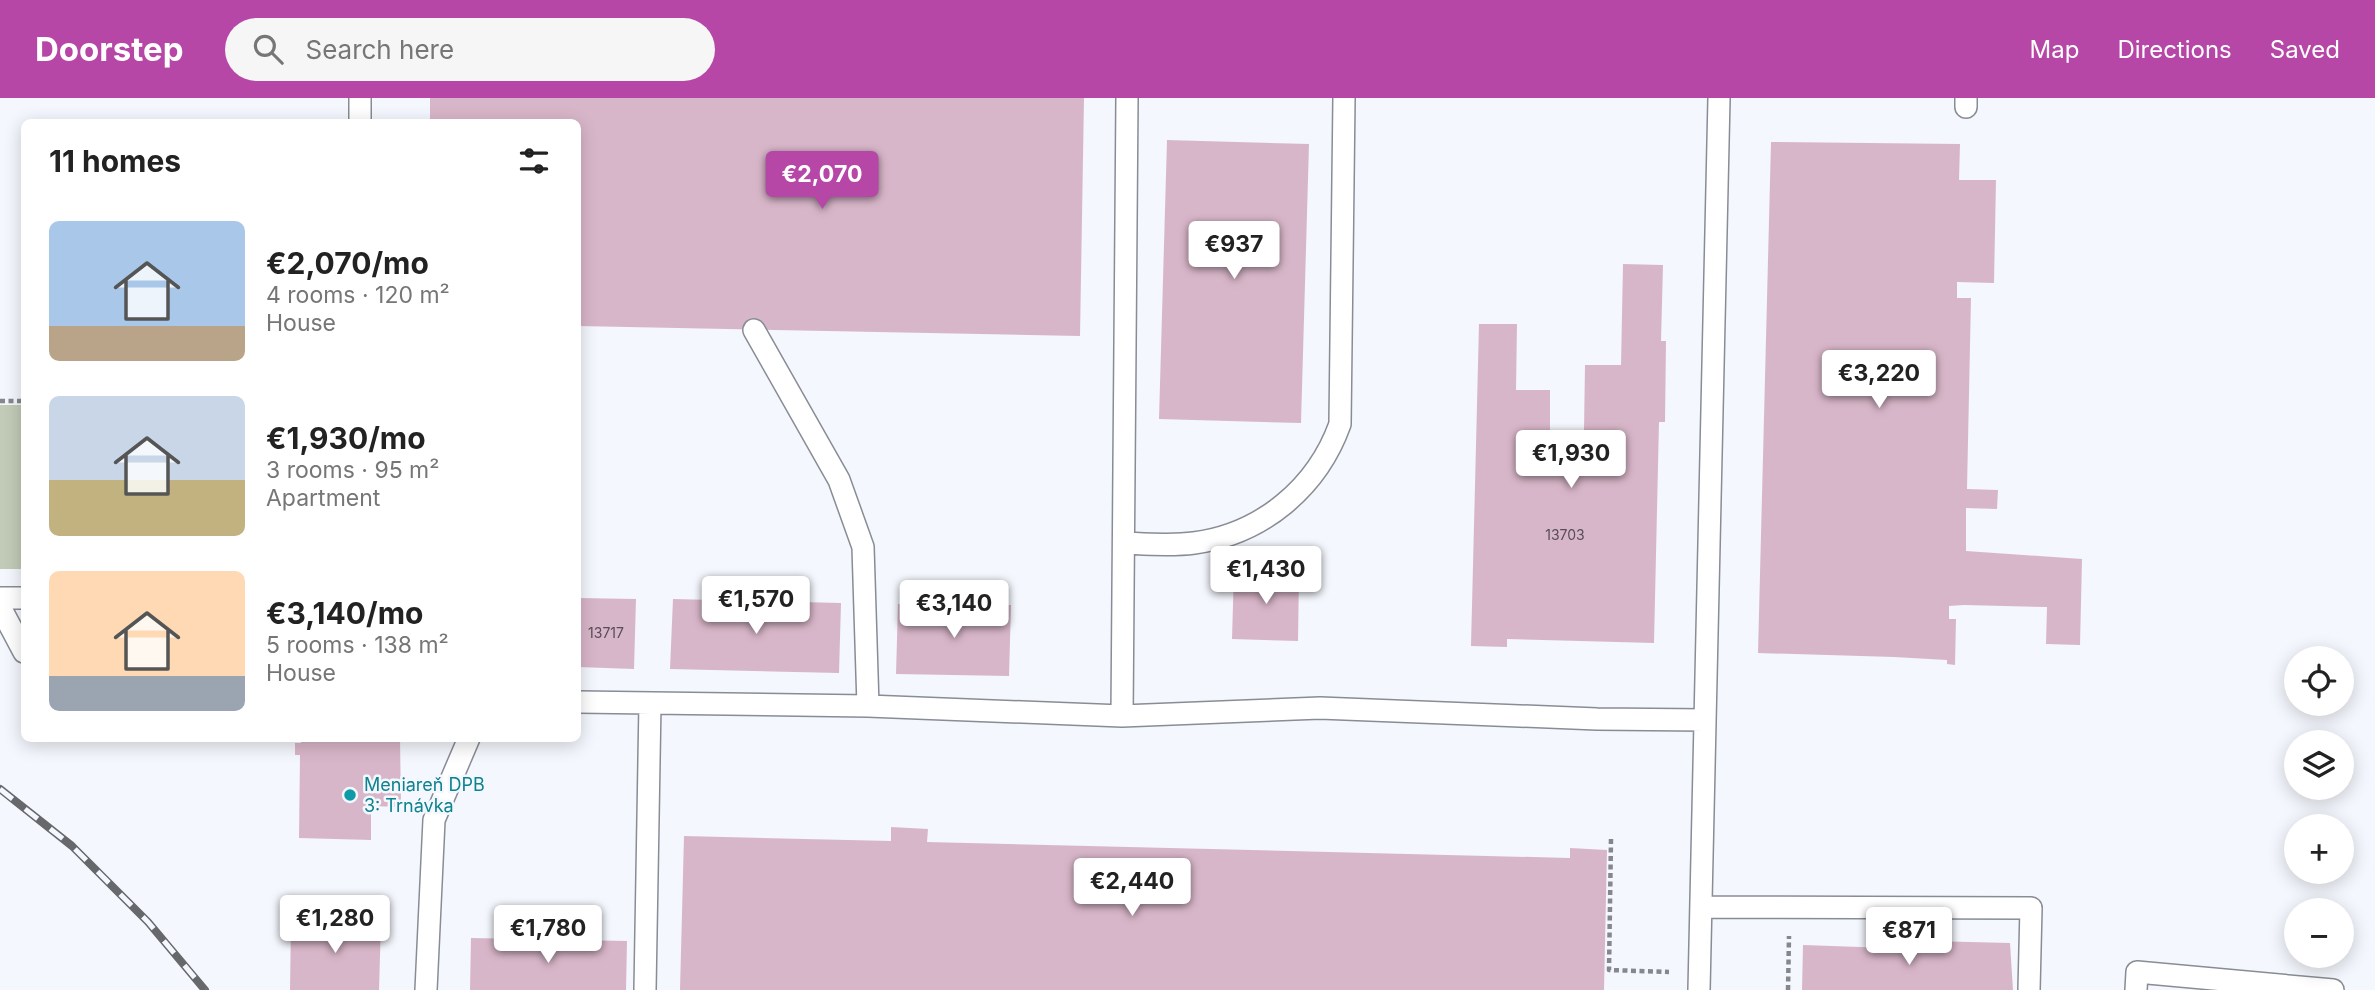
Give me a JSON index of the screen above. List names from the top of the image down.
{
  "places": ["Meniareň DPB 3: Trnávka"],
  "house_numbers": ["13703", "13717"],
  "page": {
    "header": "Doorstep",
    "search": "Search here",
    "nav": ["Map", "Directions", "Saved"],
    "heading": "11 homes",
    "price": [
      "€2,070",
      "€937",
      "€3,220",
      "€1,930",
      "€1,430",
      "€1,570",
      "€3,140",
      "€2,440",
      "€1,280",
      "€1,780",
      "€871"
    ],
    "list": [
      {
        "name": "€2,070/mo",
        "note": "4 rooms · 120 m² · House"
      },
      {
        "name": "€1,930/mo",
        "note": "3 rooms · 95 m² · Apartment"
      },
      {
        "name": "€3,140/mo",
        "note": "5 rooms · 138 m² · House"
      }
    ],
    "map_buttons": ["+", "−"]
  }
}
